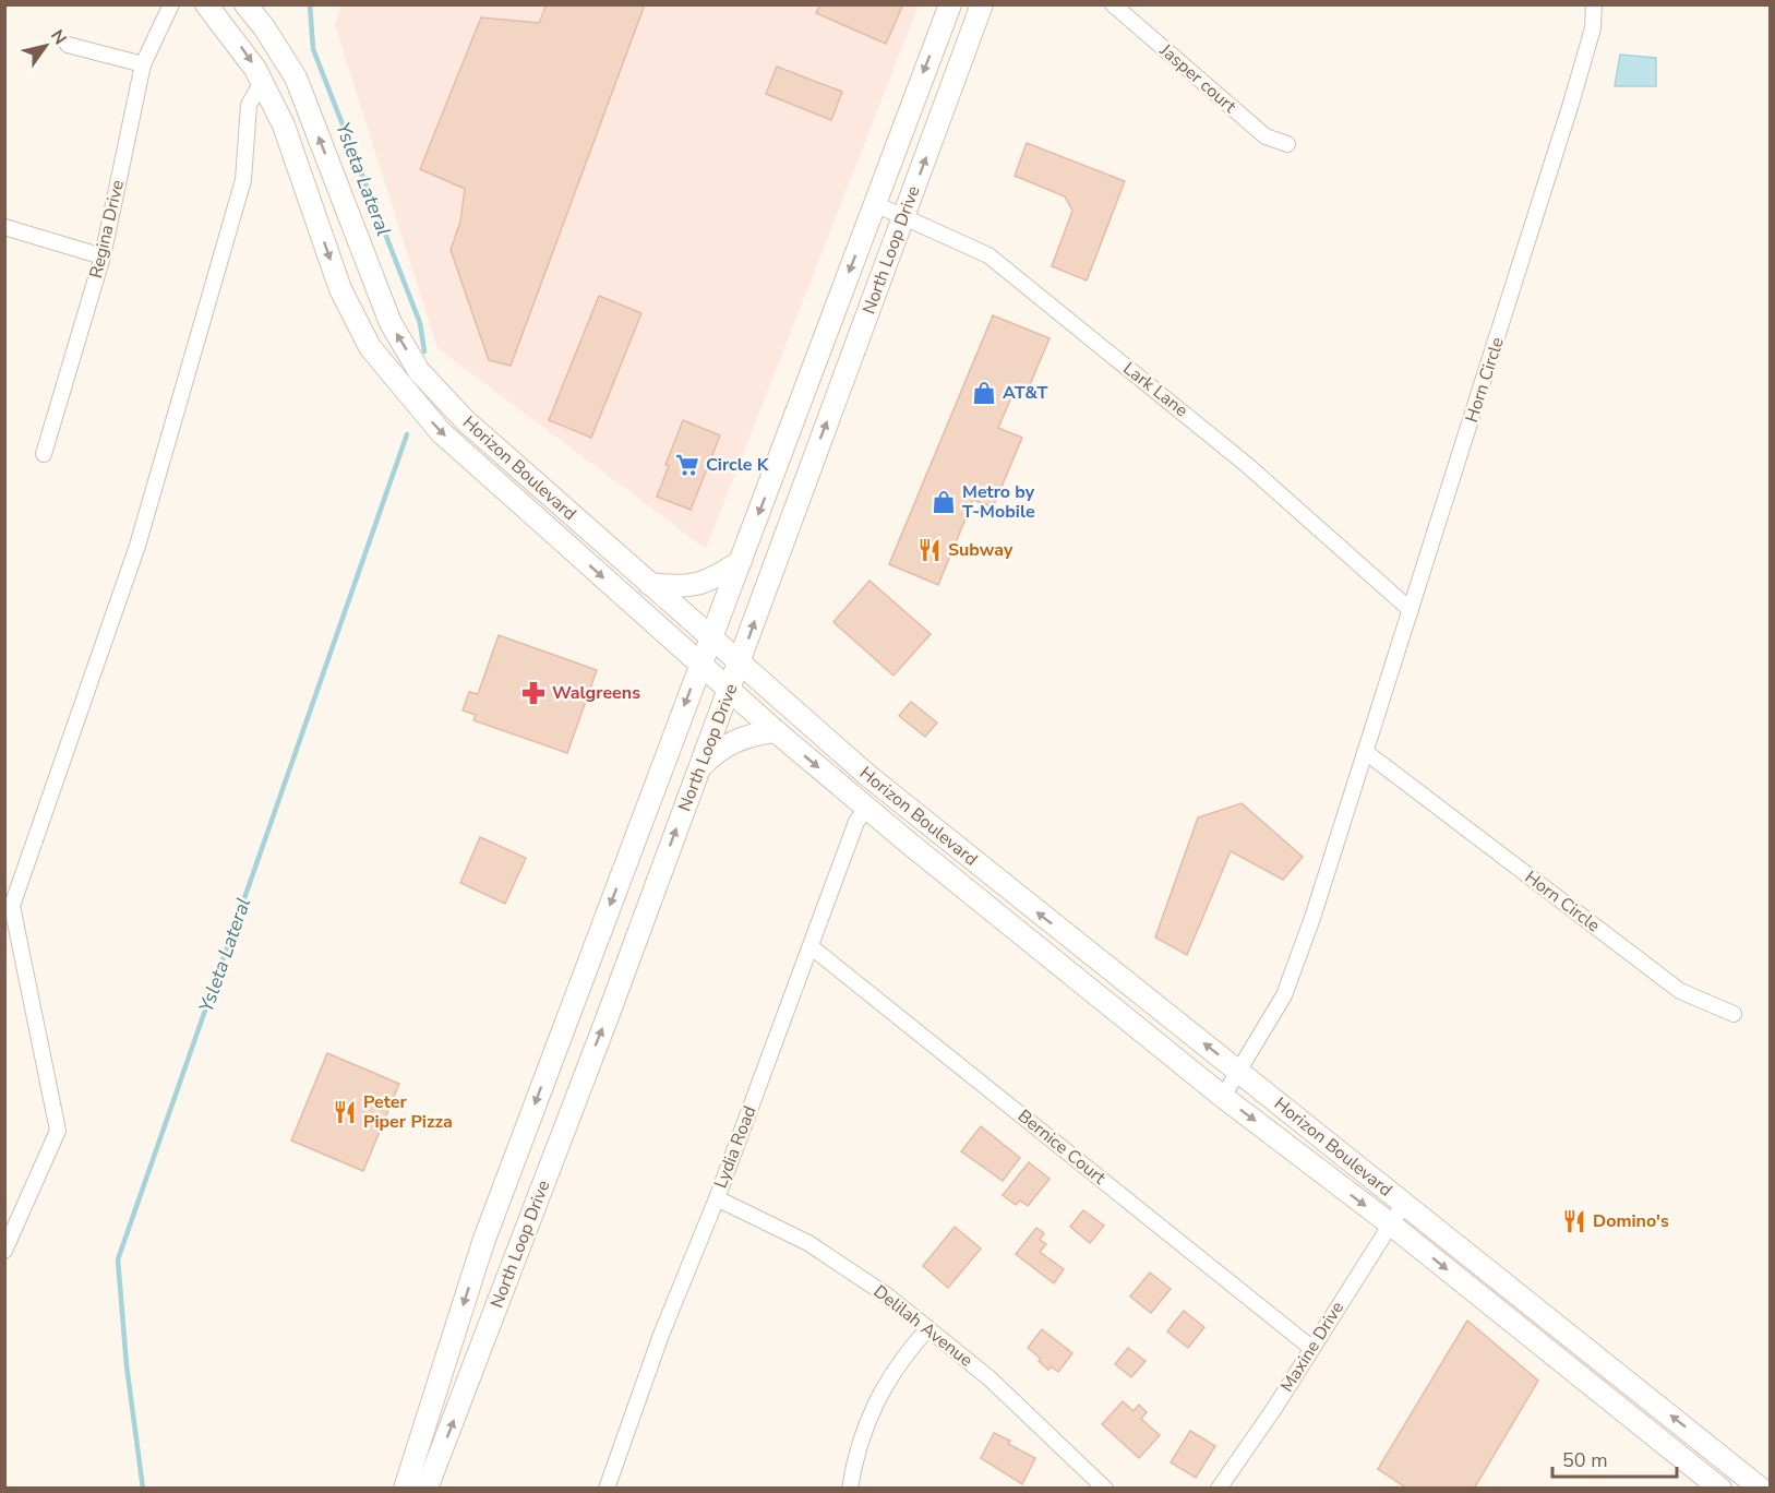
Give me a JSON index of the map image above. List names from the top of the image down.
{
  "streets": {
    "main road": ["North Loop Drive", "Horizon Boulevard"],
    "street": [
      "Jasper court",
      "Regina Drive",
      "Horn Circle",
      "Lark Lane",
      "Lydia Road",
      "Bernice Court",
      "Delilah Avenue",
      "Maxine Drive"
    ]
  },
  "crossings": [
    ["North Loop Drive", "Lark Lane"],
    ["North Loop Drive", "Horizon Boulevard"],
    ["Horn Circle", "Lark Lane"],
    ["Horn Circle", "Horizon Boulevard"],
    ["Horizon Boulevard", "Lydia Road"],
    ["Horizon Boulevard", "Maxine Drive"],
    ["Lydia Road", "Bernice Court"],
    ["Lydia Road", "Delilah Avenue"],
    ["Bernice Court", "Maxine Drive"]
  ],
  "water": ["Ysleta Lateral"],
  "places": {
    "shop": ["AT&T", "Metro by T-Mobile"],
    "supermarket": ["Circle K"],
    "restaurant": ["Subway", "Peter Piper Pizza", "Domino's"],
    "pharmacy": ["Walgreens"]
  },
  "scale_bar": "50 m",
  "north": "top right"
}
